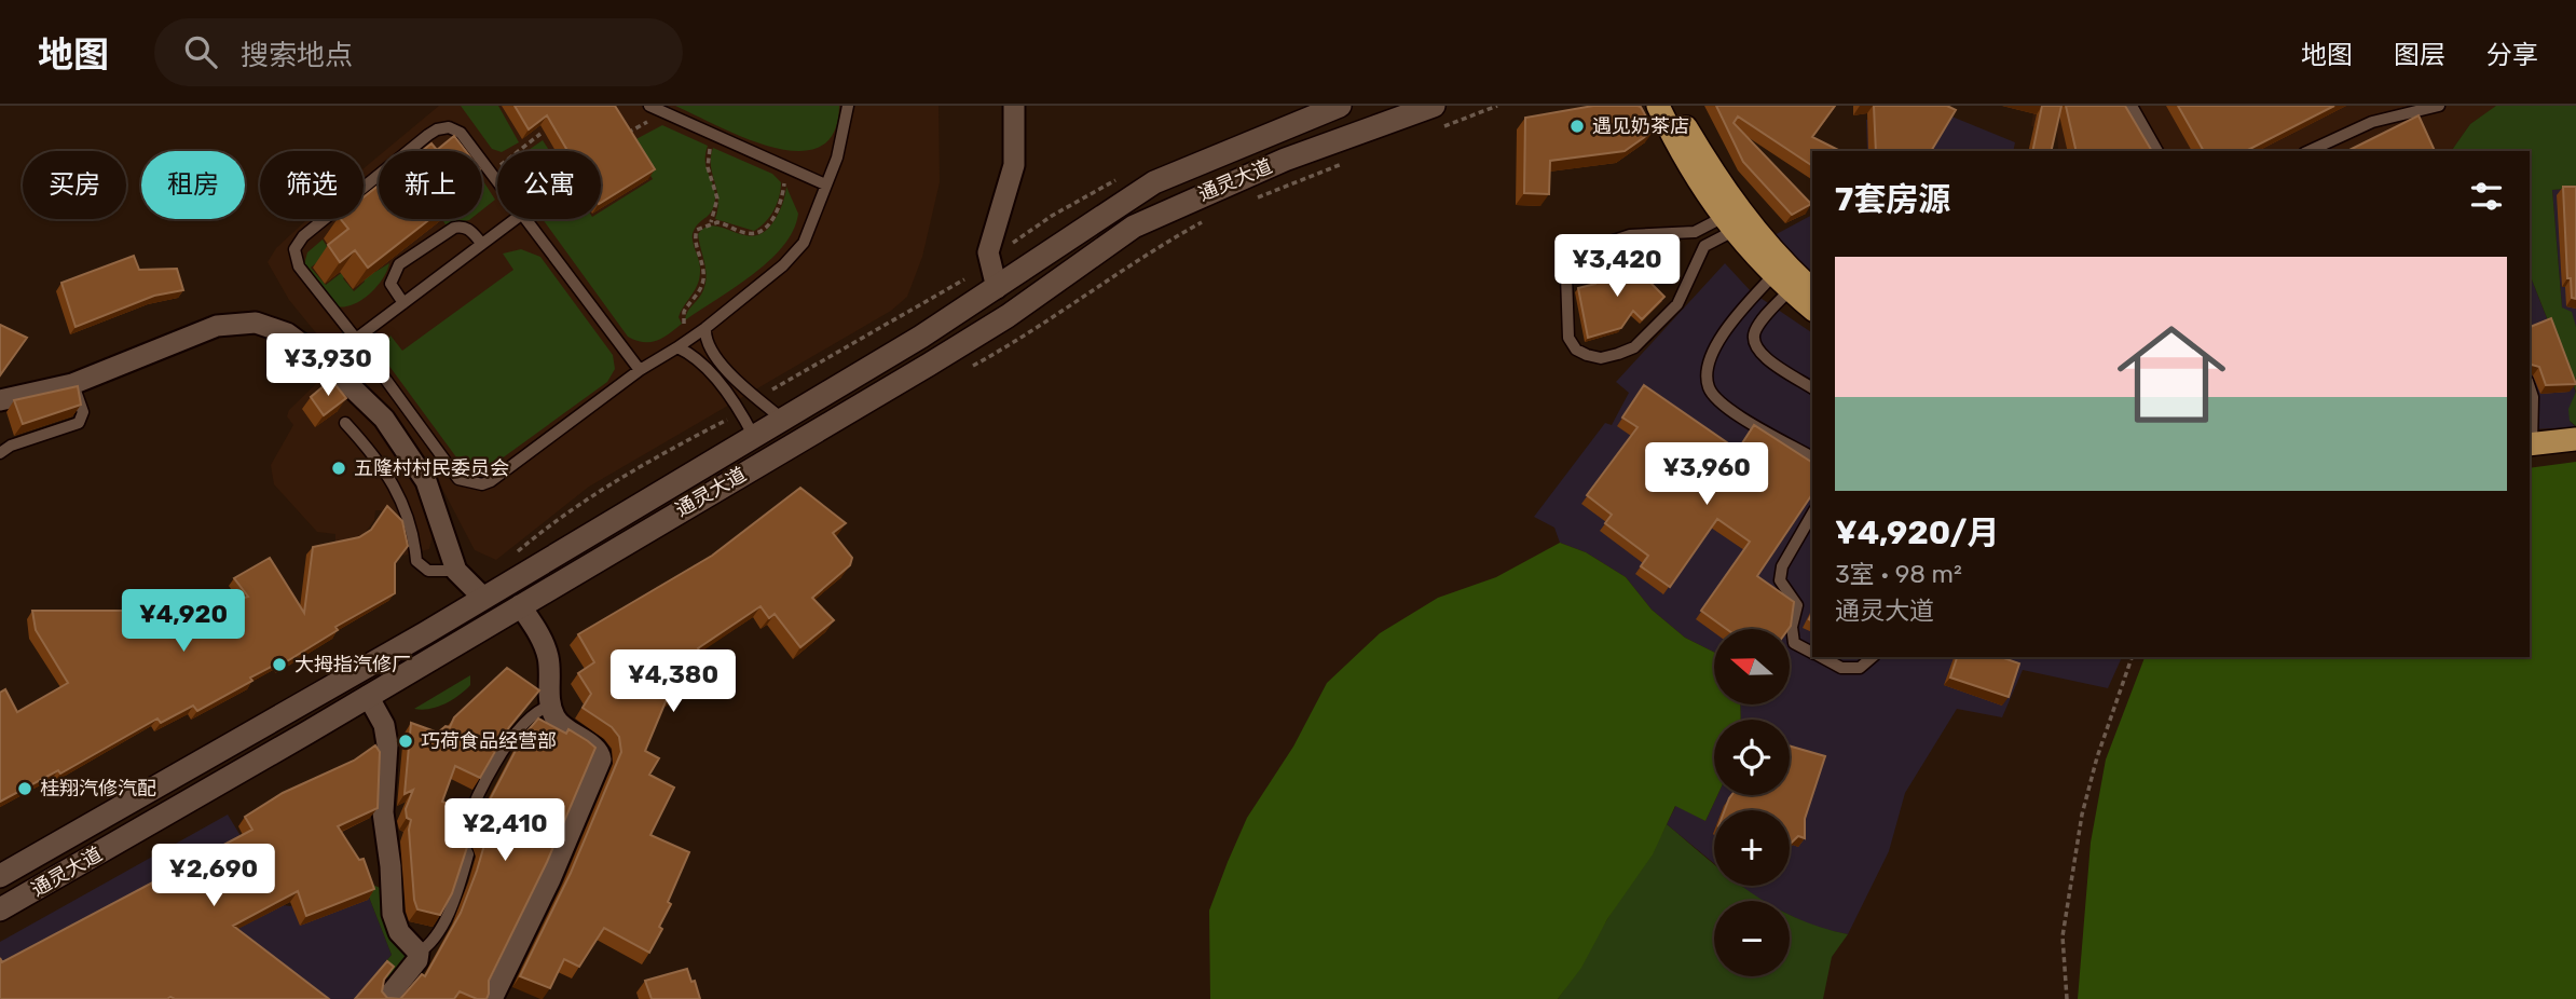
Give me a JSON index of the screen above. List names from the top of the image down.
{
  "streets": {
    "main road": ["通灵大道"]
  },
  "places": [
    "遇见奶茶店",
    "五隆村村民委员会",
    "大拇指汽修厂",
    "巧荷食品经营部",
    "桂翔汽修汽配"
  ],
  "north": "left",
  "page": {
    "header": "地图",
    "search": "搜索地点",
    "nav": ["地图", "图层", "分享"],
    "chip": [
      "买房",
      "租房",
      "筛选",
      "新上",
      "公寓"
    ],
    "heading": "7套房源",
    "price": [
      "¥3,420",
      "¥3,930",
      "¥3,960",
      "¥4,920",
      "¥4,380",
      "¥2,410",
      "¥2,690"
    ],
    "list": [
      {
        "name": "¥4,920/月",
        "note": "3室 · 98 m² · 通灵大道"
      }
    ],
    "map_buttons": ["+", "−"]
  }
}
